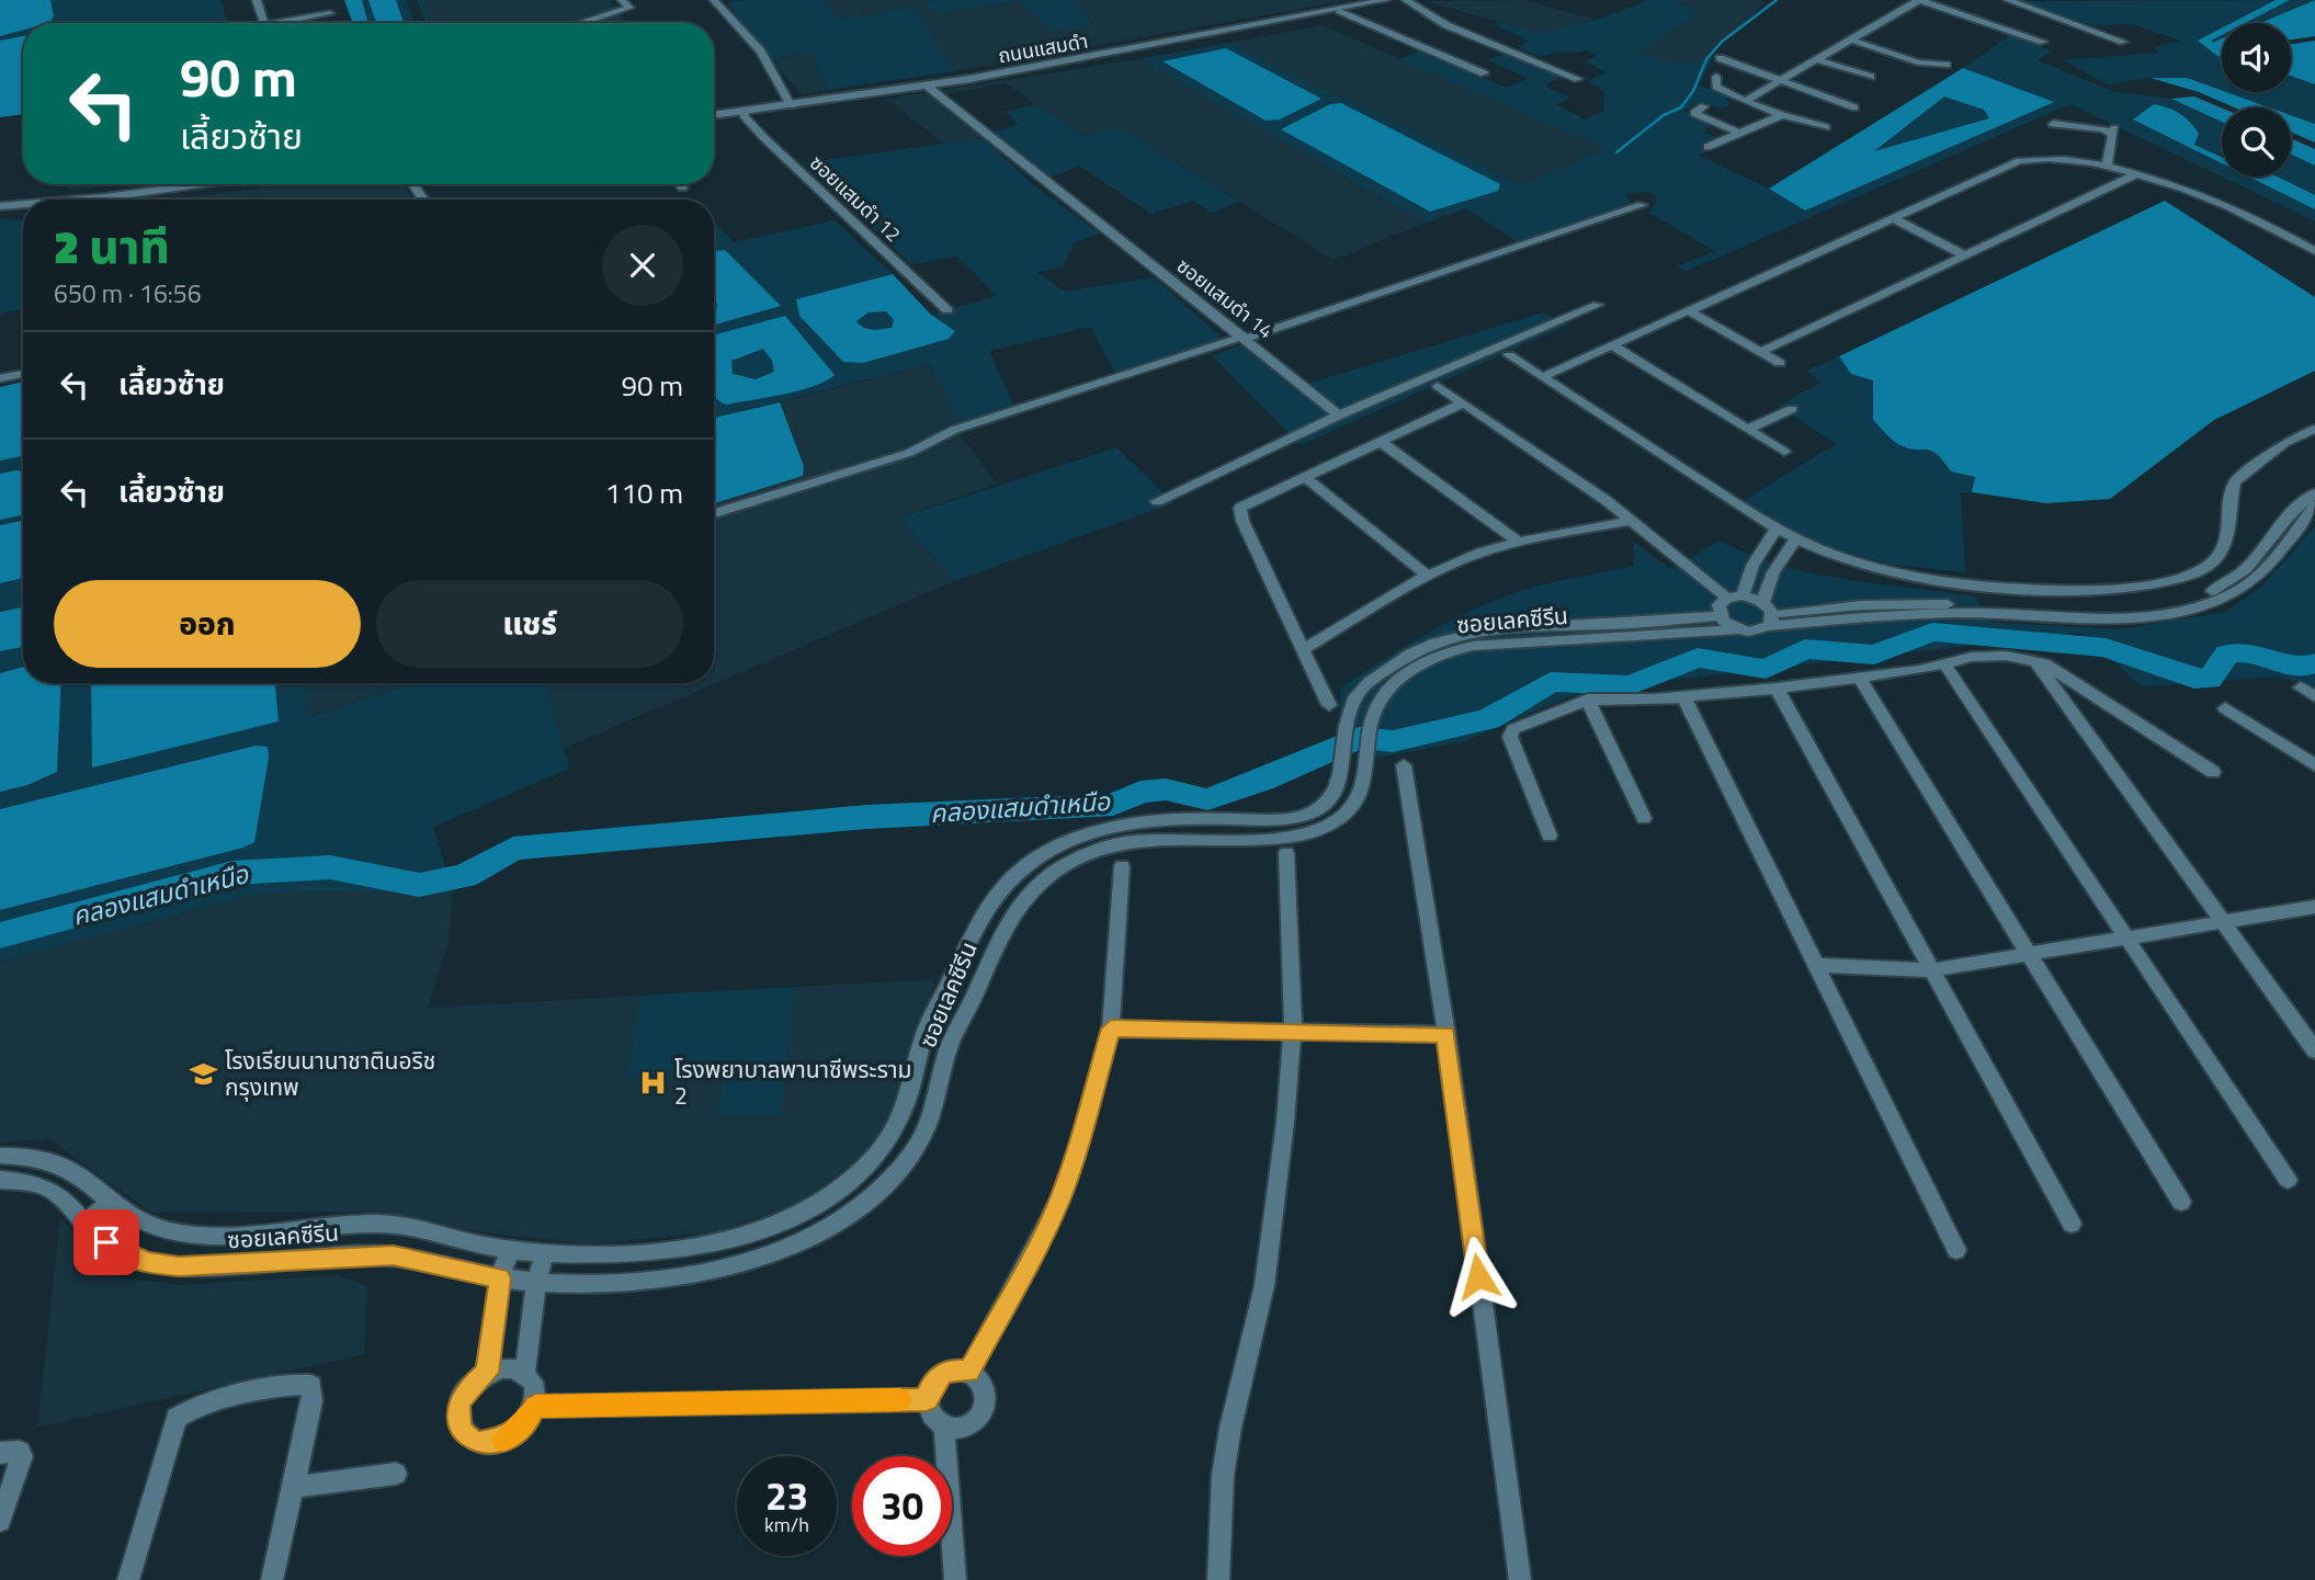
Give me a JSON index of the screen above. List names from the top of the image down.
{
  "streets": {
    "street": [
      "ถนนแสมดำ",
      "ซอยแสมดำ 12",
      "ซอยแสมดำ 14",
      "ซอยเลคซีรีน"
    ]
  },
  "crossings": [
    ["ถนนแสมดำ", "ซอยแสมดำ 12"],
    ["ถนนแสมดำ", "ซอยแสมดำ 14"]
  ],
  "water": ["คลองแสมดำเหนือ"],
  "places": {
    "school or university": ["โรงเรียนนานาชาตินอริช กรุงเทพ"],
    "hospital": ["โรงพยาบาลพานาซีพระราม 2"]
  },
  "page": {
    "turn": ["90 m", "เลี้ยวซ้าย"],
    "heading": ["2 นาที", "650 m · 16:56"],
    "list": [
      {
        "name": "เลี้ยวซ้าย",
        "value": "90 m"
      },
      {
        "name": "เลี้ยวซ้าย",
        "value": "110 m"
      }
    ],
    "buttons": ["ออก", "แชร์"],
    "speed": "23 km/h",
    "limit": "30"
  }
}
